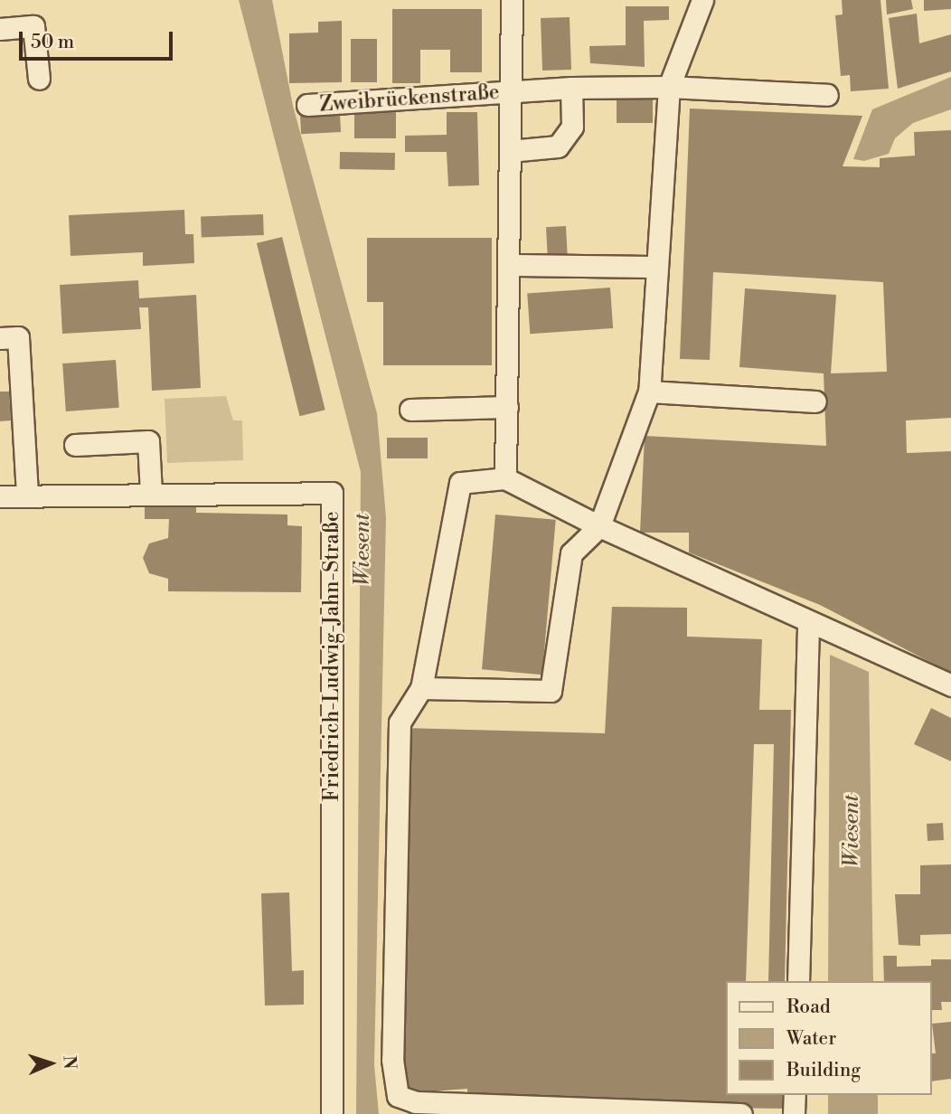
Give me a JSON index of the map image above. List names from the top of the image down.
{
  "streets": {
    "street": ["Zweibrückenstraße", "Friedrich-Ludwig-Jahn-Straße"]
  },
  "water": ["Wiesent"],
  "legend": ["Road", "Water", "Building"],
  "scale_bar": "50 m",
  "north": "right"
}
